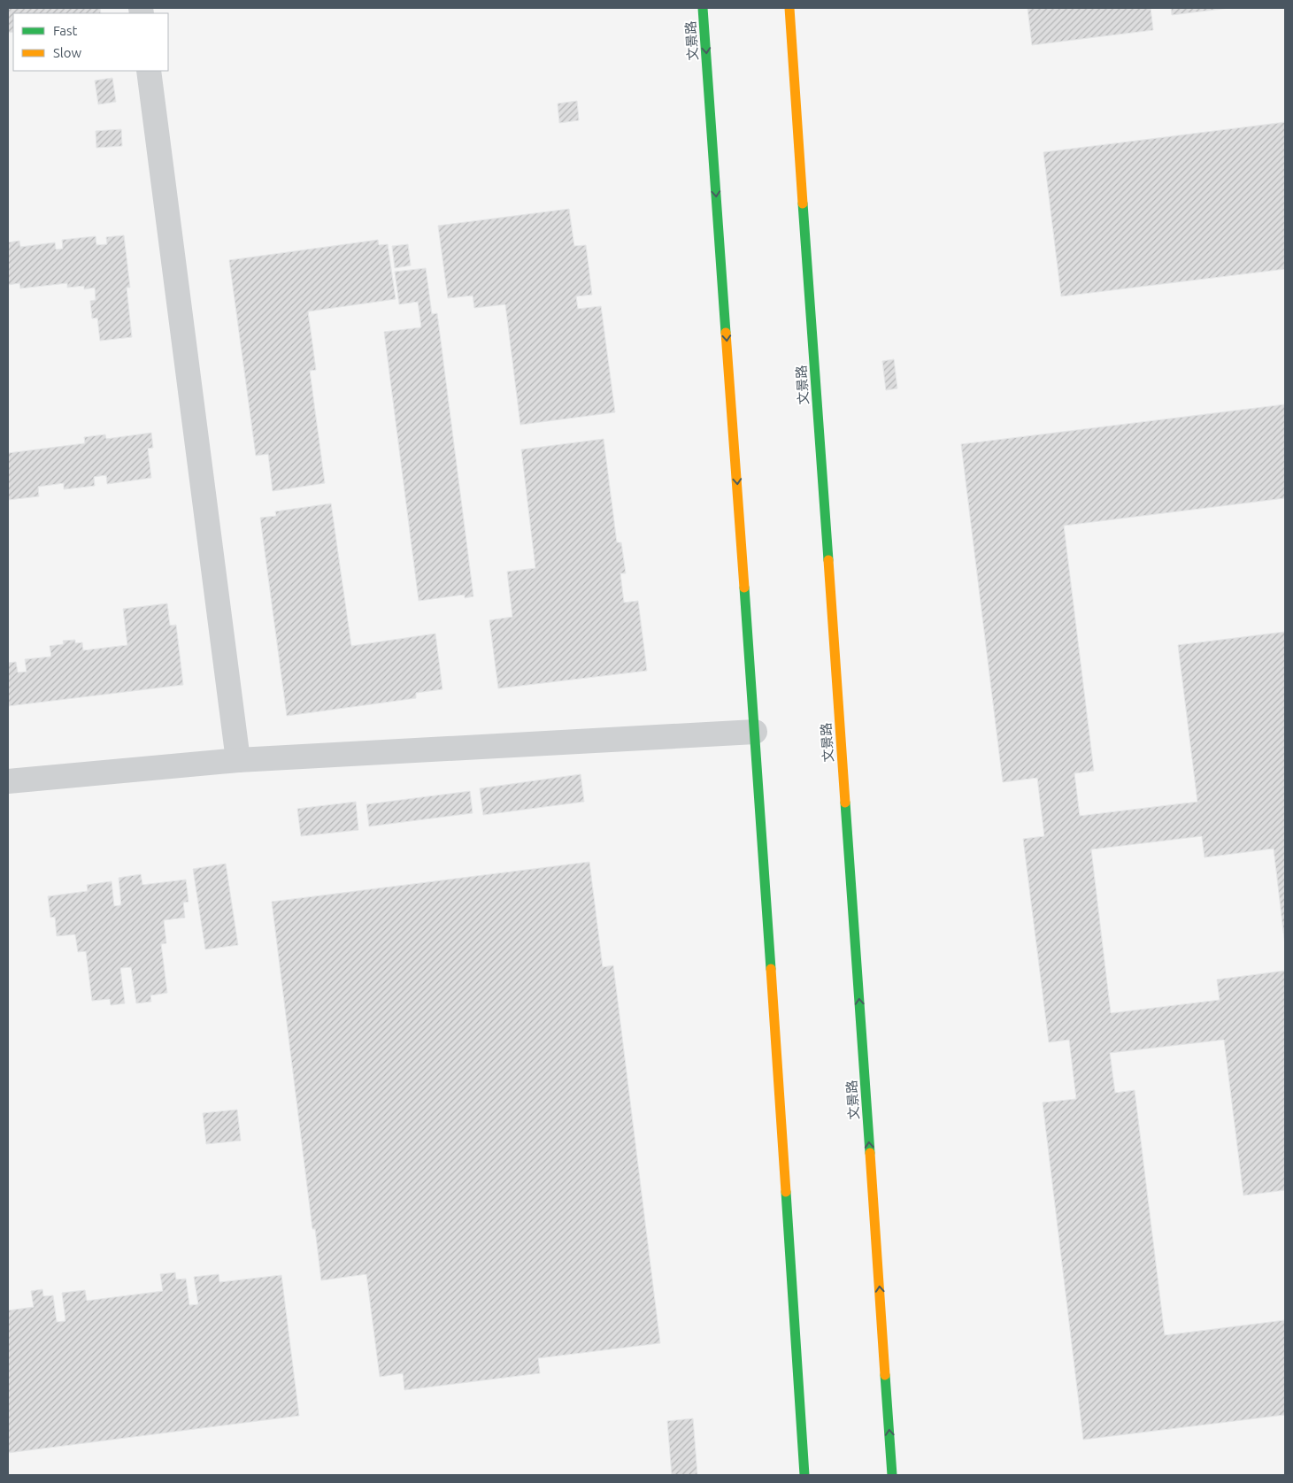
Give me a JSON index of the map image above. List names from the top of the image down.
{
  "streets": {
    "main road": ["文景路"]
  },
  "legend": ["Fast", "Slow"]
}
